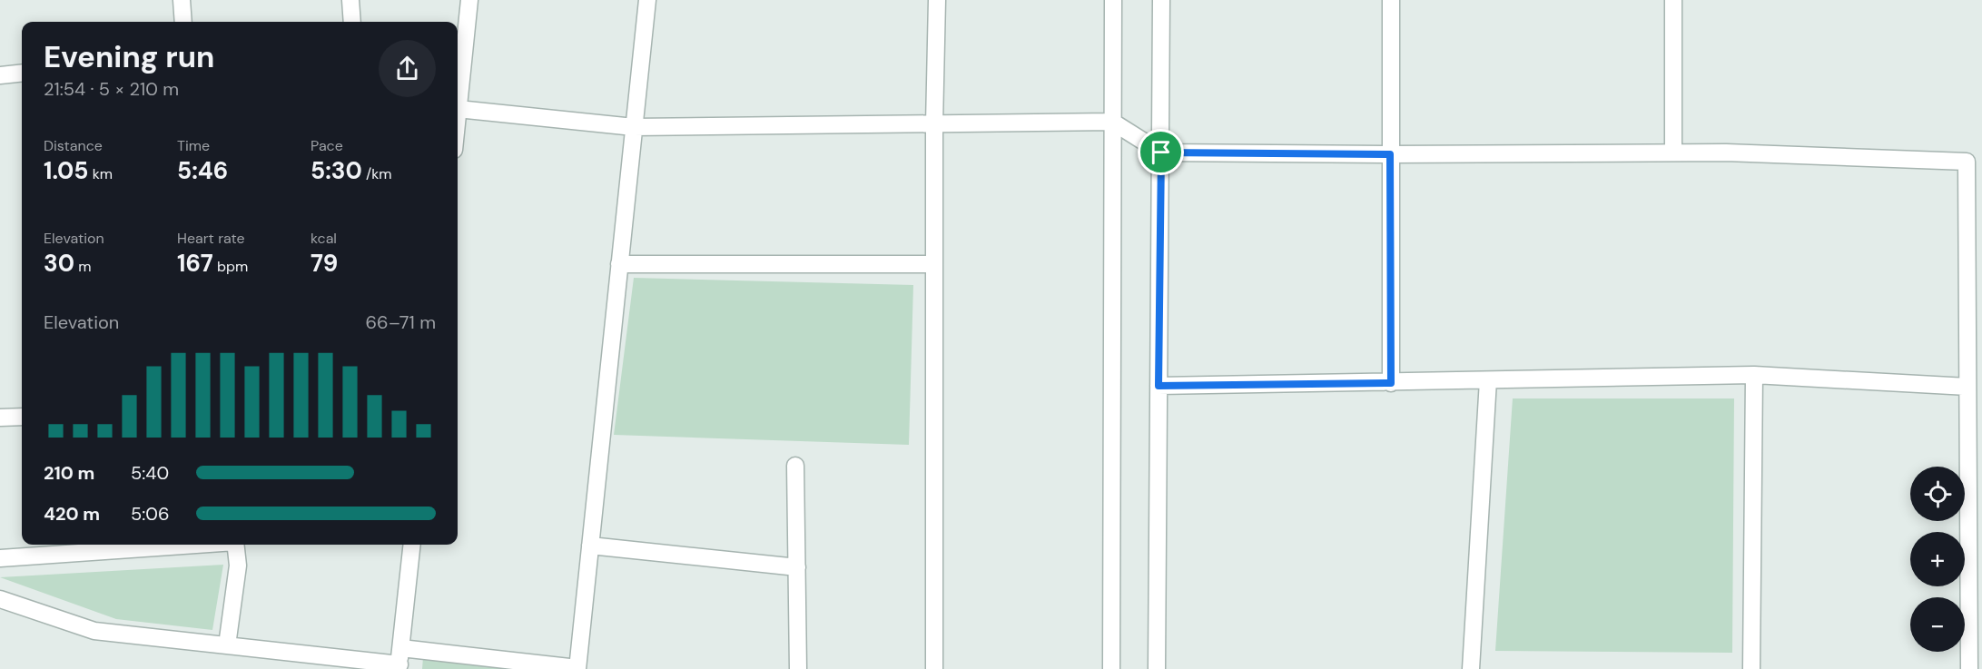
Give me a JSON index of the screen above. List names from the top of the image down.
{
  "page": {
    "heading": ["Evening run", "21:54 · 5 × 210 m"],
    "stats": [
      ["Distance", "1.05 km"],
      ["Time", "5:46"],
      ["Pace", "5:30 /km"],
      ["Elevation", "30 m"],
      ["Heart rate", "167 bpm"],
      ["kcal", "79"]
    ],
    "chart": ["Elevation", "66–71 m"],
    "list": [
      {
        "name": "210 m",
        "note": "5:40"
      },
      {
        "name": "420 m",
        "note": "5:06"
      }
    ],
    "map_buttons": ["+", "−"]
  }
}
